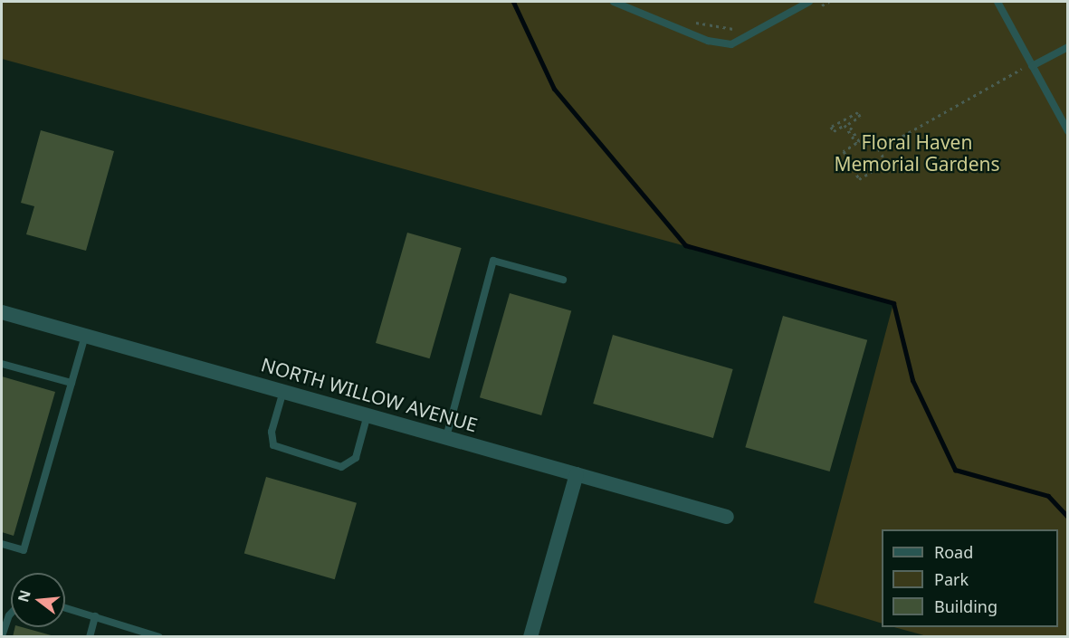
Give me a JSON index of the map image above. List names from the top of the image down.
{
  "streets": {
    "street": ["NORTH WILLOW AVENUE"]
  },
  "parks": ["Floral Haven Memorial Gardens"],
  "legend": ["Road", "Park", "Building"],
  "north": "left"
}
